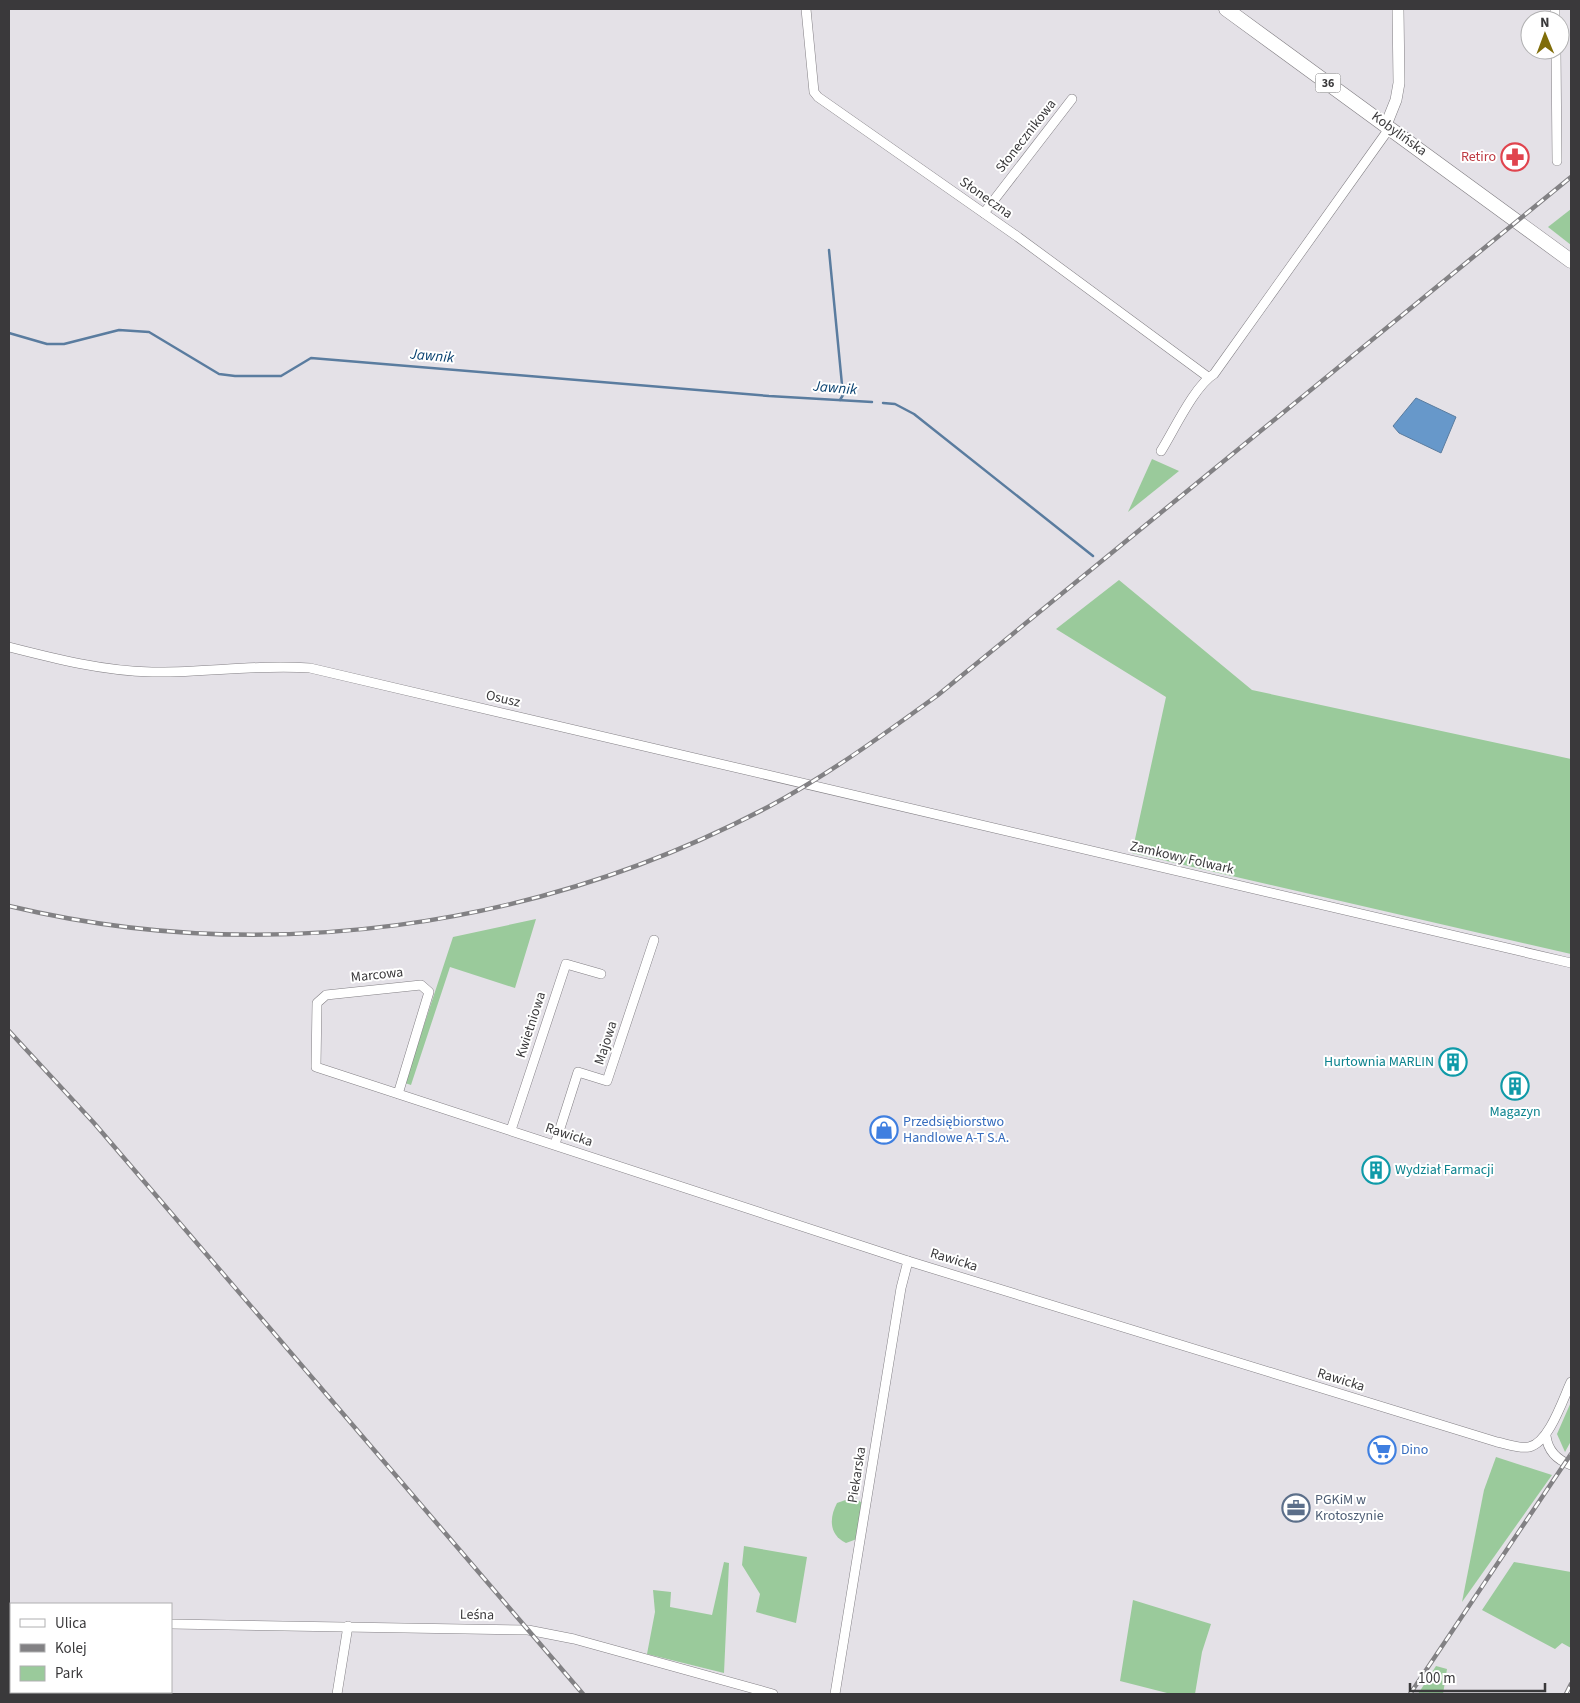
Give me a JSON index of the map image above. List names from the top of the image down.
{
  "streets": {
    "main road": ["36", "Kobylińska"],
    "street": [
      "Słonecznikowa",
      "Słoneczna",
      "Osusz",
      "Zamkowy Folwark",
      "Marcowa",
      "Kwietniowa",
      "Majowa",
      "Rawicka",
      "Piekarska",
      "Leśna"
    ]
  },
  "crossings": [
    ["Słonecznikowa", "Słoneczna"],
    ["Osusz", "Zamkowy Folwark"],
    ["Marcowa", "Rawicka"],
    ["Kwietniowa", "Rawicka"],
    ["Majowa", "Rawicka"],
    ["Rawicka", "Piekarska"]
  ],
  "water": ["Jawnik"],
  "places": {
    "pharmacy": ["Retiro"],
    "building": ["Hurtownia MARLIN", "Magazyn", "Wydział Farmacji"],
    "shop": ["Przedsiębiorstwo Handlowe A-T S.A."],
    "supermarket": ["Dino"],
    "office": ["PGKiM w Krotoszynie"]
  },
  "legend": ["Ulica", "Kolej", "Park"],
  "scale_bar": "100 m",
  "north": "top"
}
